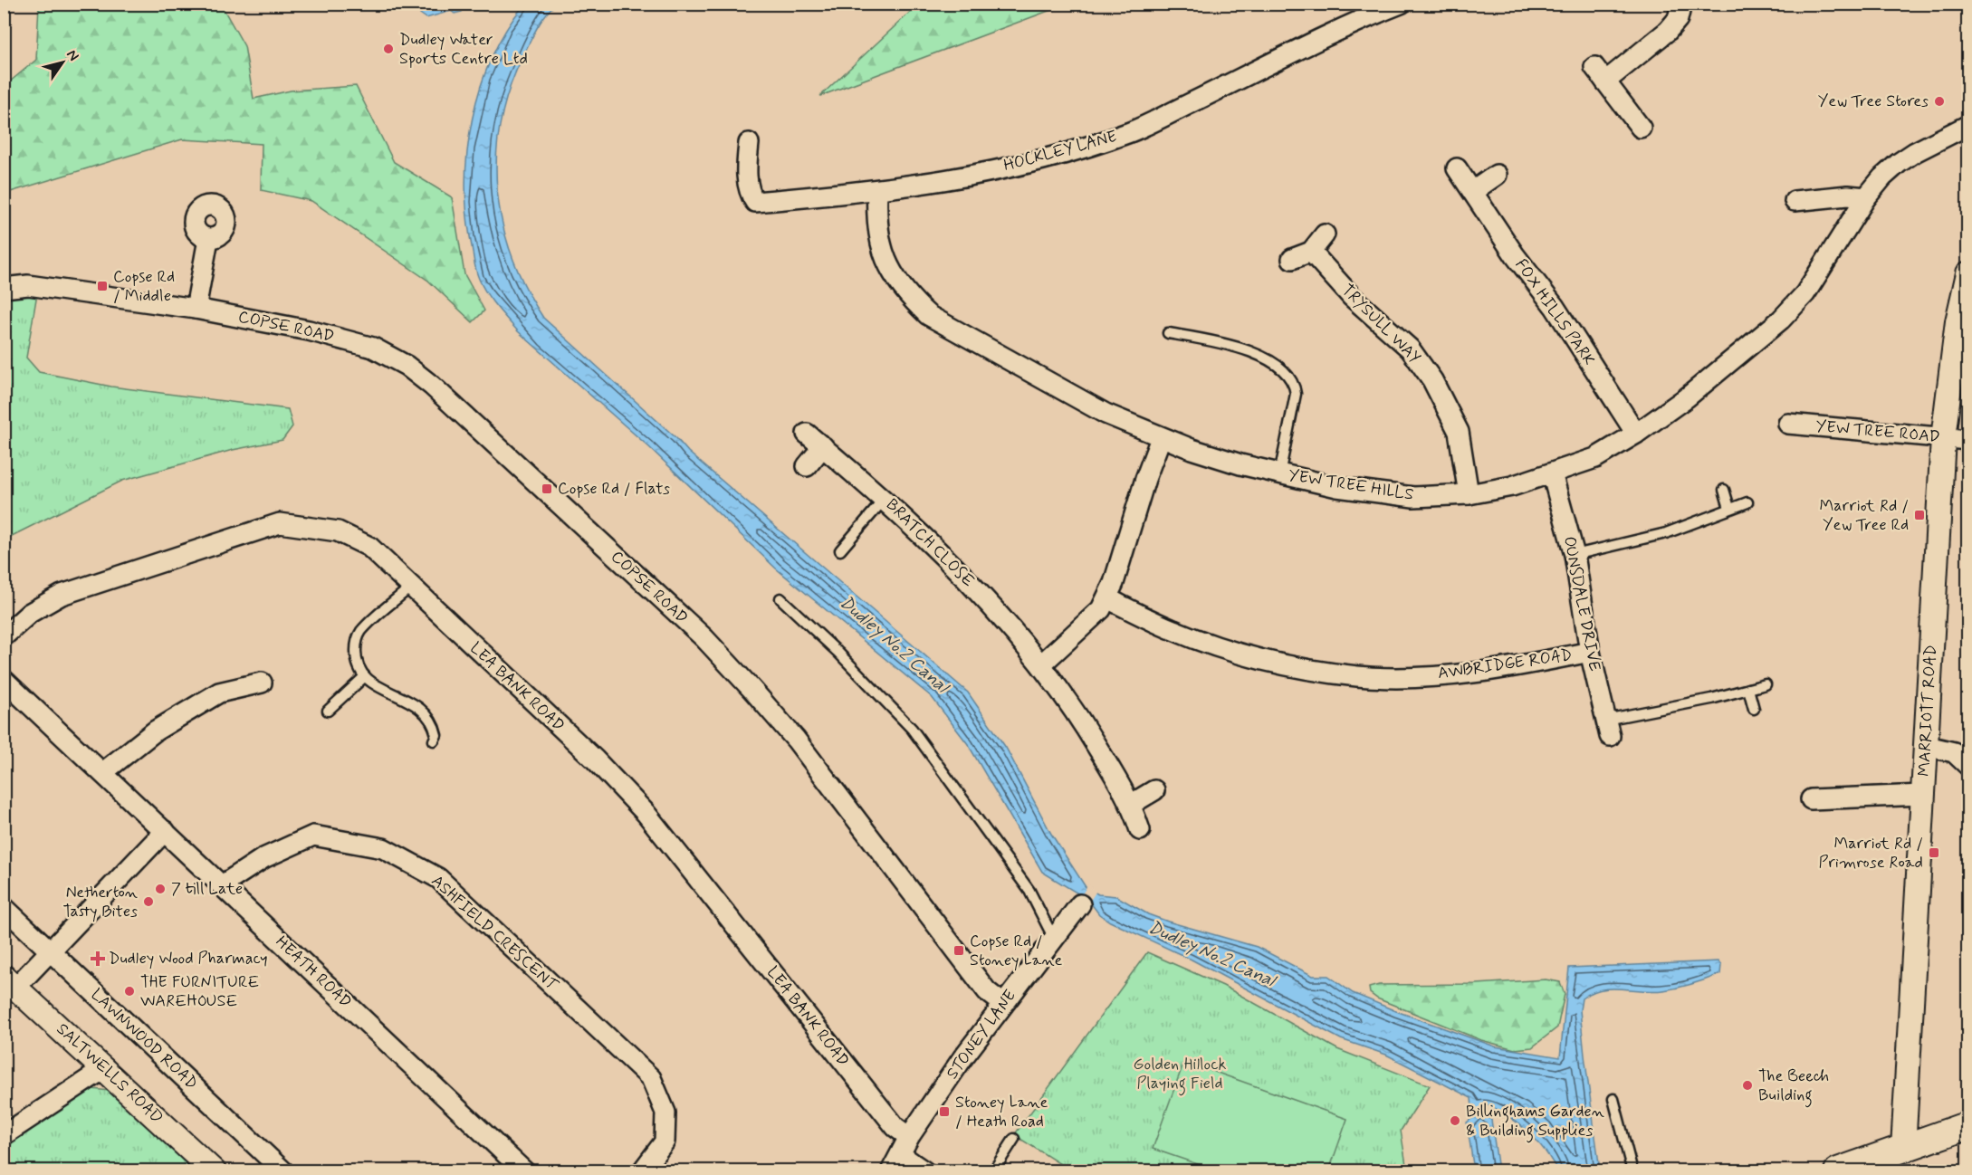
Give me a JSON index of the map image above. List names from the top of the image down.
{
  "streets": {
    "street": [
      "HOCKLEY LANE",
      "FOX HILLS PARK",
      "TRYSULL WAY",
      "COPSE ROAD",
      "YEW TREE ROAD",
      "YEW TREE HILLS",
      "BRATCH CLOSE",
      "OUNSDALE DRIVE",
      "AWBRIDGE ROAD",
      "LEA BANK ROAD",
      "MARRIOTT ROAD",
      "ASHFIELD CRESCENT",
      "HEATH ROAD",
      "STONEY LANE",
      "LAWNWOOD ROAD",
      "SALTWELLS ROAD"
    ]
  },
  "crossings": [
    ["HOCKLEY LANE", "YEW TREE HILLS"],
    ["FOX HILLS PARK", "YEW TREE HILLS"],
    ["TRYSULL WAY", "YEW TREE HILLS"],
    ["COPSE ROAD", "STONEY LANE"],
    ["YEW TREE ROAD", "MARRIOTT ROAD"],
    ["YEW TREE HILLS", "OUNSDALE DRIVE"],
    ["OUNSDALE DRIVE", "AWBRIDGE ROAD"],
    ["LEA BANK ROAD", "STONEY LANE"],
    ["ASHFIELD CRESCENT", "HEATH ROAD"]
  ],
  "water": ["Dudley No.2 Canal"],
  "parks": ["Golden Hillock Playing Field"],
  "places": {
    "other": [
      "Dudley Water Sports Centre Ltd",
      "Yew Tree Stores",
      "7 till Late",
      "Netherton Tasty Bites",
      "THE FURNITURE WAREHOUSE",
      "The Beech Building",
      "Billinghams Garden & Building Supplies"
    ],
    "transit": [
      "Copse Rd / Middle",
      "Copse Rd / Flats",
      "Marriot Rd / Yew Tree Rd",
      "Marriot Rd / Primrose Road",
      "Copse Rd / Stoney Lane",
      "Stoney Lane / Heath Road"
    ],
    "health": ["Dudley Wood Pharmacy"]
  },
  "north": "top right"
}
